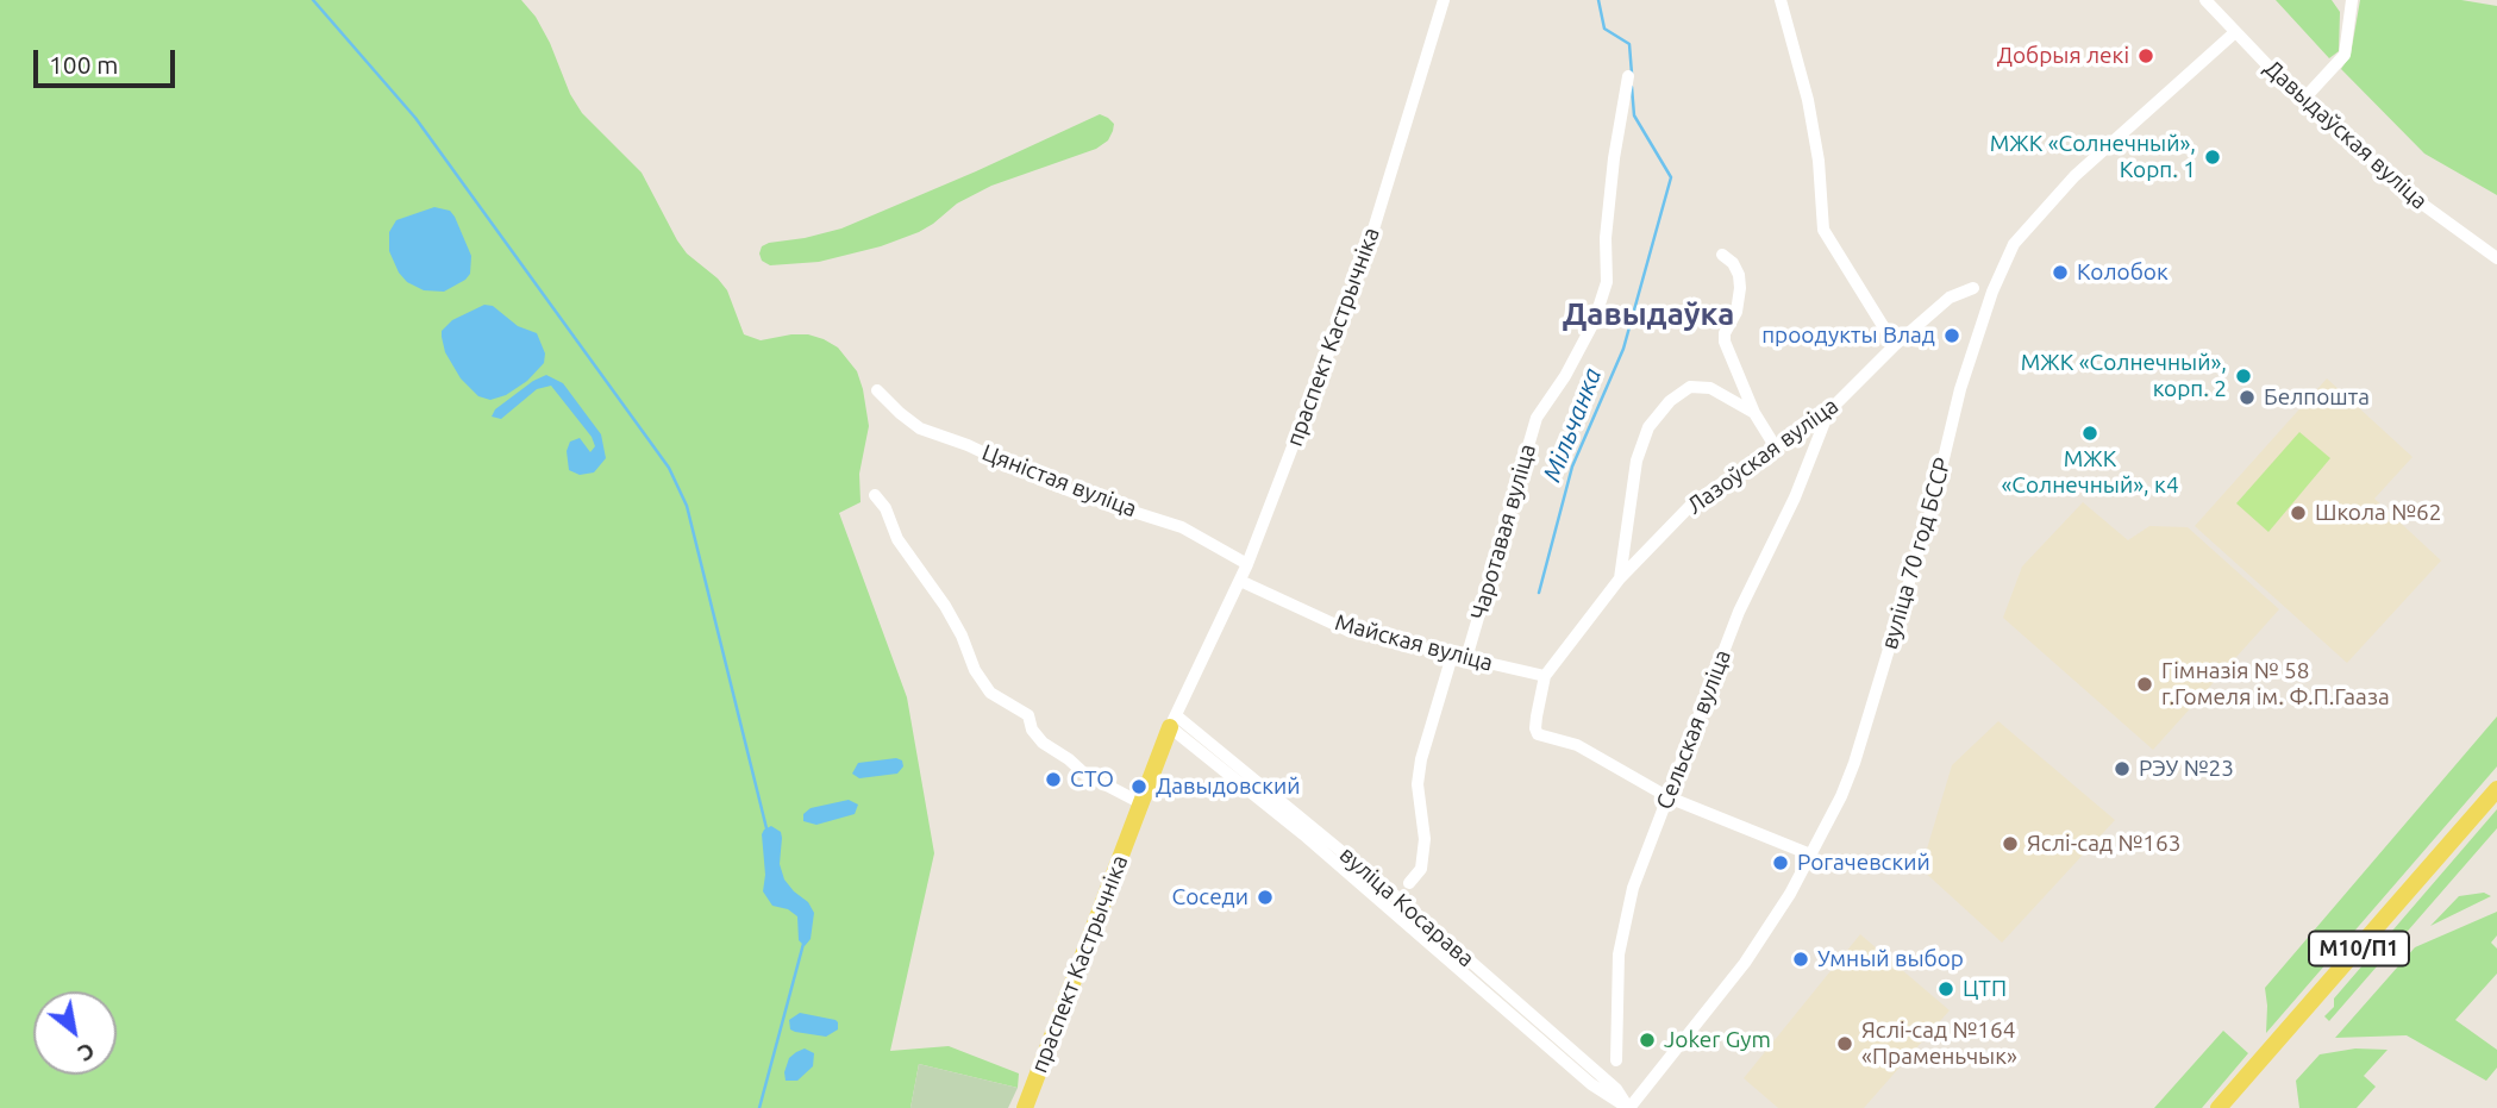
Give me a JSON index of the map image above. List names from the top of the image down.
{
  "streets": {
    "main road": ["праспект Кастрычніка", "М10/П1"],
    "street": [
      "Давыдаўская вуліца",
      "Лазоўская вуліца",
      "Цяністая вуліца",
      "Чаротавая вуліца",
      "вуліца 70 год БССР",
      "Майская вуліца",
      "Сельская вуліца",
      "вуліца Косарава"
    ]
  },
  "crossings": [
    ["Давыдаўская вуліца", "вуліца 70 год БССР"],
    ["праспект Кастрычніка", "Цяністая вуліца"],
    ["праспект Кастрычніка", "Майская вуліца"],
    ["праспект Кастрычніка", "вуліца Косарава"],
    ["Лазоўская вуліца", "Майская вуліца"],
    ["Лазоўская вуліца", "Сельская вуліца"],
    ["Чаротавая вуліца", "Майская вуліца"],
    ["вуліца 70 год БССР", "вуліца Косарава"]
  ],
  "districts": ["Давыдаўка"],
  "water": ["Мільчанка"],
  "places": [
    "Добрыя лекі",
    "МЖК «Солнечный», Корп. 1",
    "Колобок",
    "проодукты Влад",
    "МЖК «Солнечный», корп. 2",
    "Белпошта",
    "МЖК «Солнечный», к4",
    "Школа №62",
    "Гімназія № 58 г.Гомеля ім. Ф.П.Гааза",
    "РЭУ №23",
    "СТО",
    "Давыдовский",
    "Яслі-сад №163",
    "Рогачевский",
    "Соседи",
    "Умный выбор",
    "ЦТП",
    "Joker Gym",
    "Яслі-сад №164 «Праменьчык»"
  ],
  "scale_bar": "100 m",
  "north": "bottom right"
}
